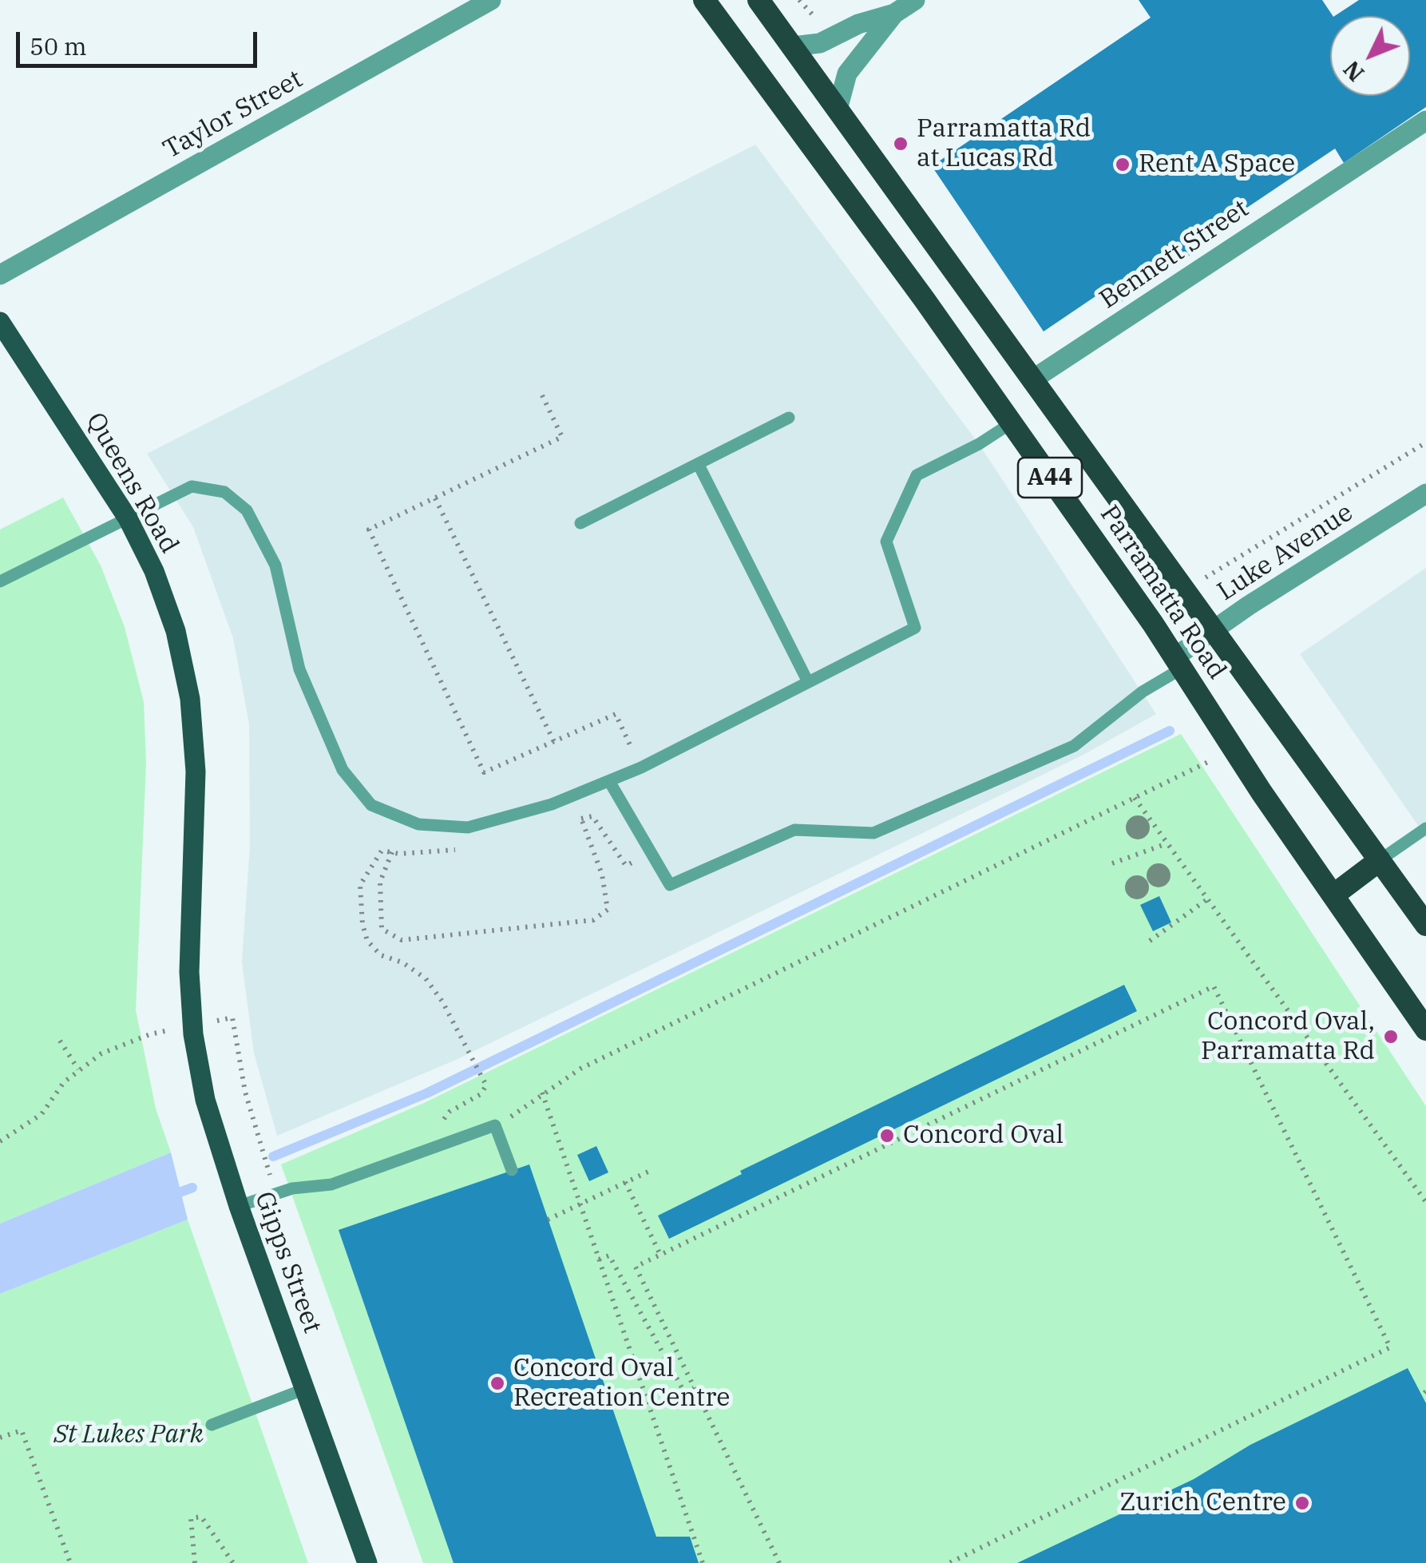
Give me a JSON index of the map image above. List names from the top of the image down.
{
  "streets": {
    "highway": ["A44", "Parramatta Road"],
    "main road": ["Queens Road", "Gipps Street"],
    "street": ["Taylor Street", "Bennett Street", "Luke Avenue"]
  },
  "crossings": [
    ["Bennett Street", "Parramatta Road"],
    ["Queens Road", "Gipps Street"],
    ["Luke Avenue", "Parramatta Road"]
  ],
  "parks": ["St Lukes Park"],
  "places": [
    "Parramatta Rd at Lucas Rd",
    "Rent A Space",
    "Concord Oval, Parramatta Rd",
    "Concord Oval",
    "Concord Oval Recreation Centre",
    "Zurich Centre"
  ],
  "scale_bar": "50 m",
  "north": "bottom left"
}
